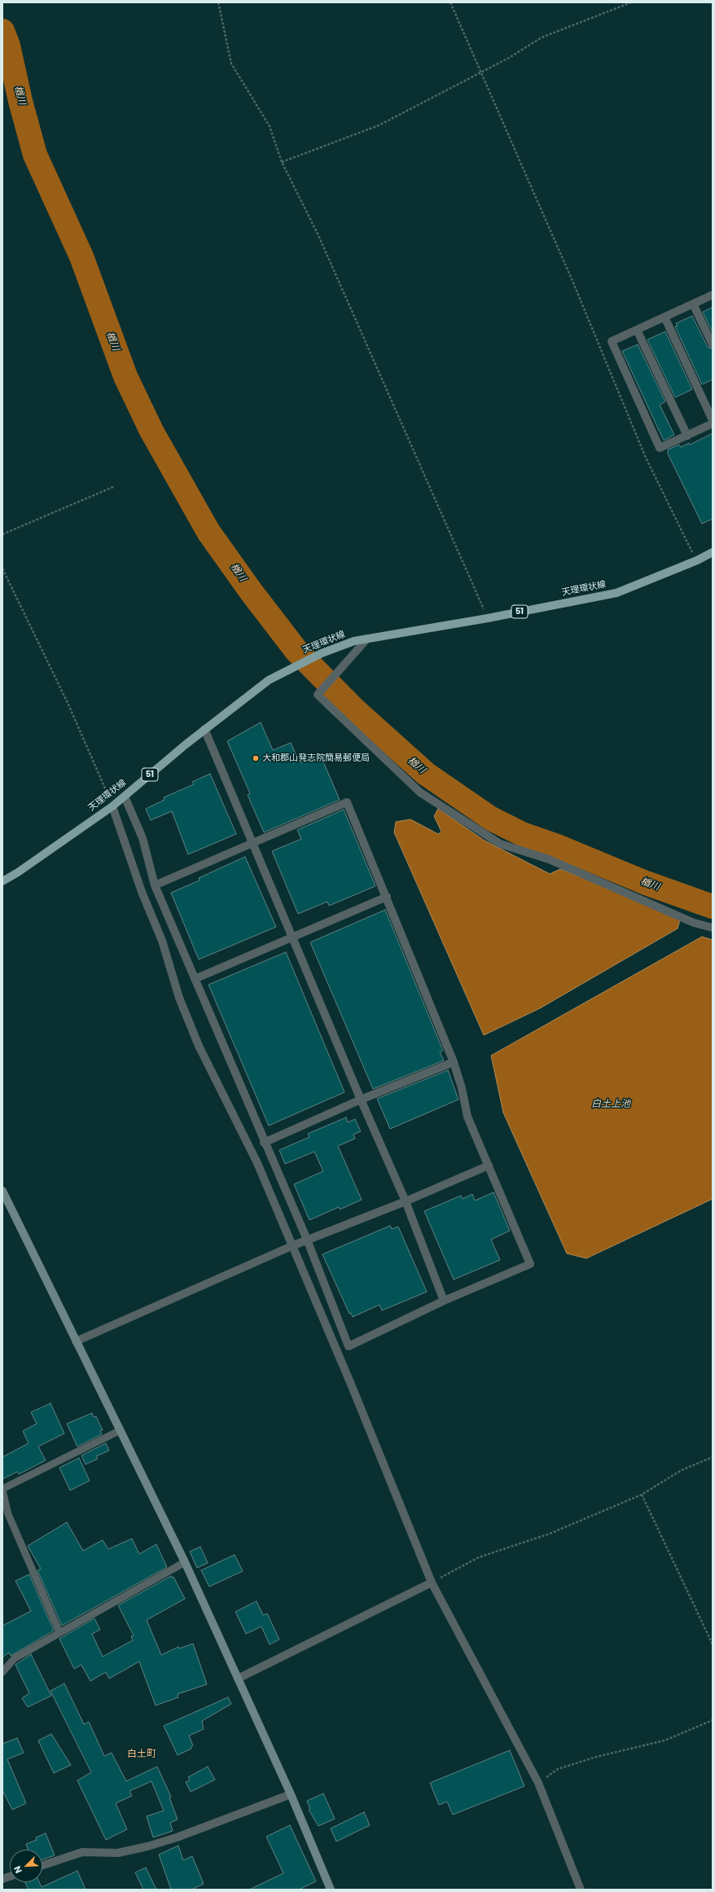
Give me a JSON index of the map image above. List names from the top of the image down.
{
  "streets": {
    "main road": ["天理環状線", "51"]
  },
  "districts": ["白土町"],
  "water": ["楢川", "白土上池"],
  "places": ["大和郡山発志院簡易郵便局"],
  "north": "bottom left"
}
